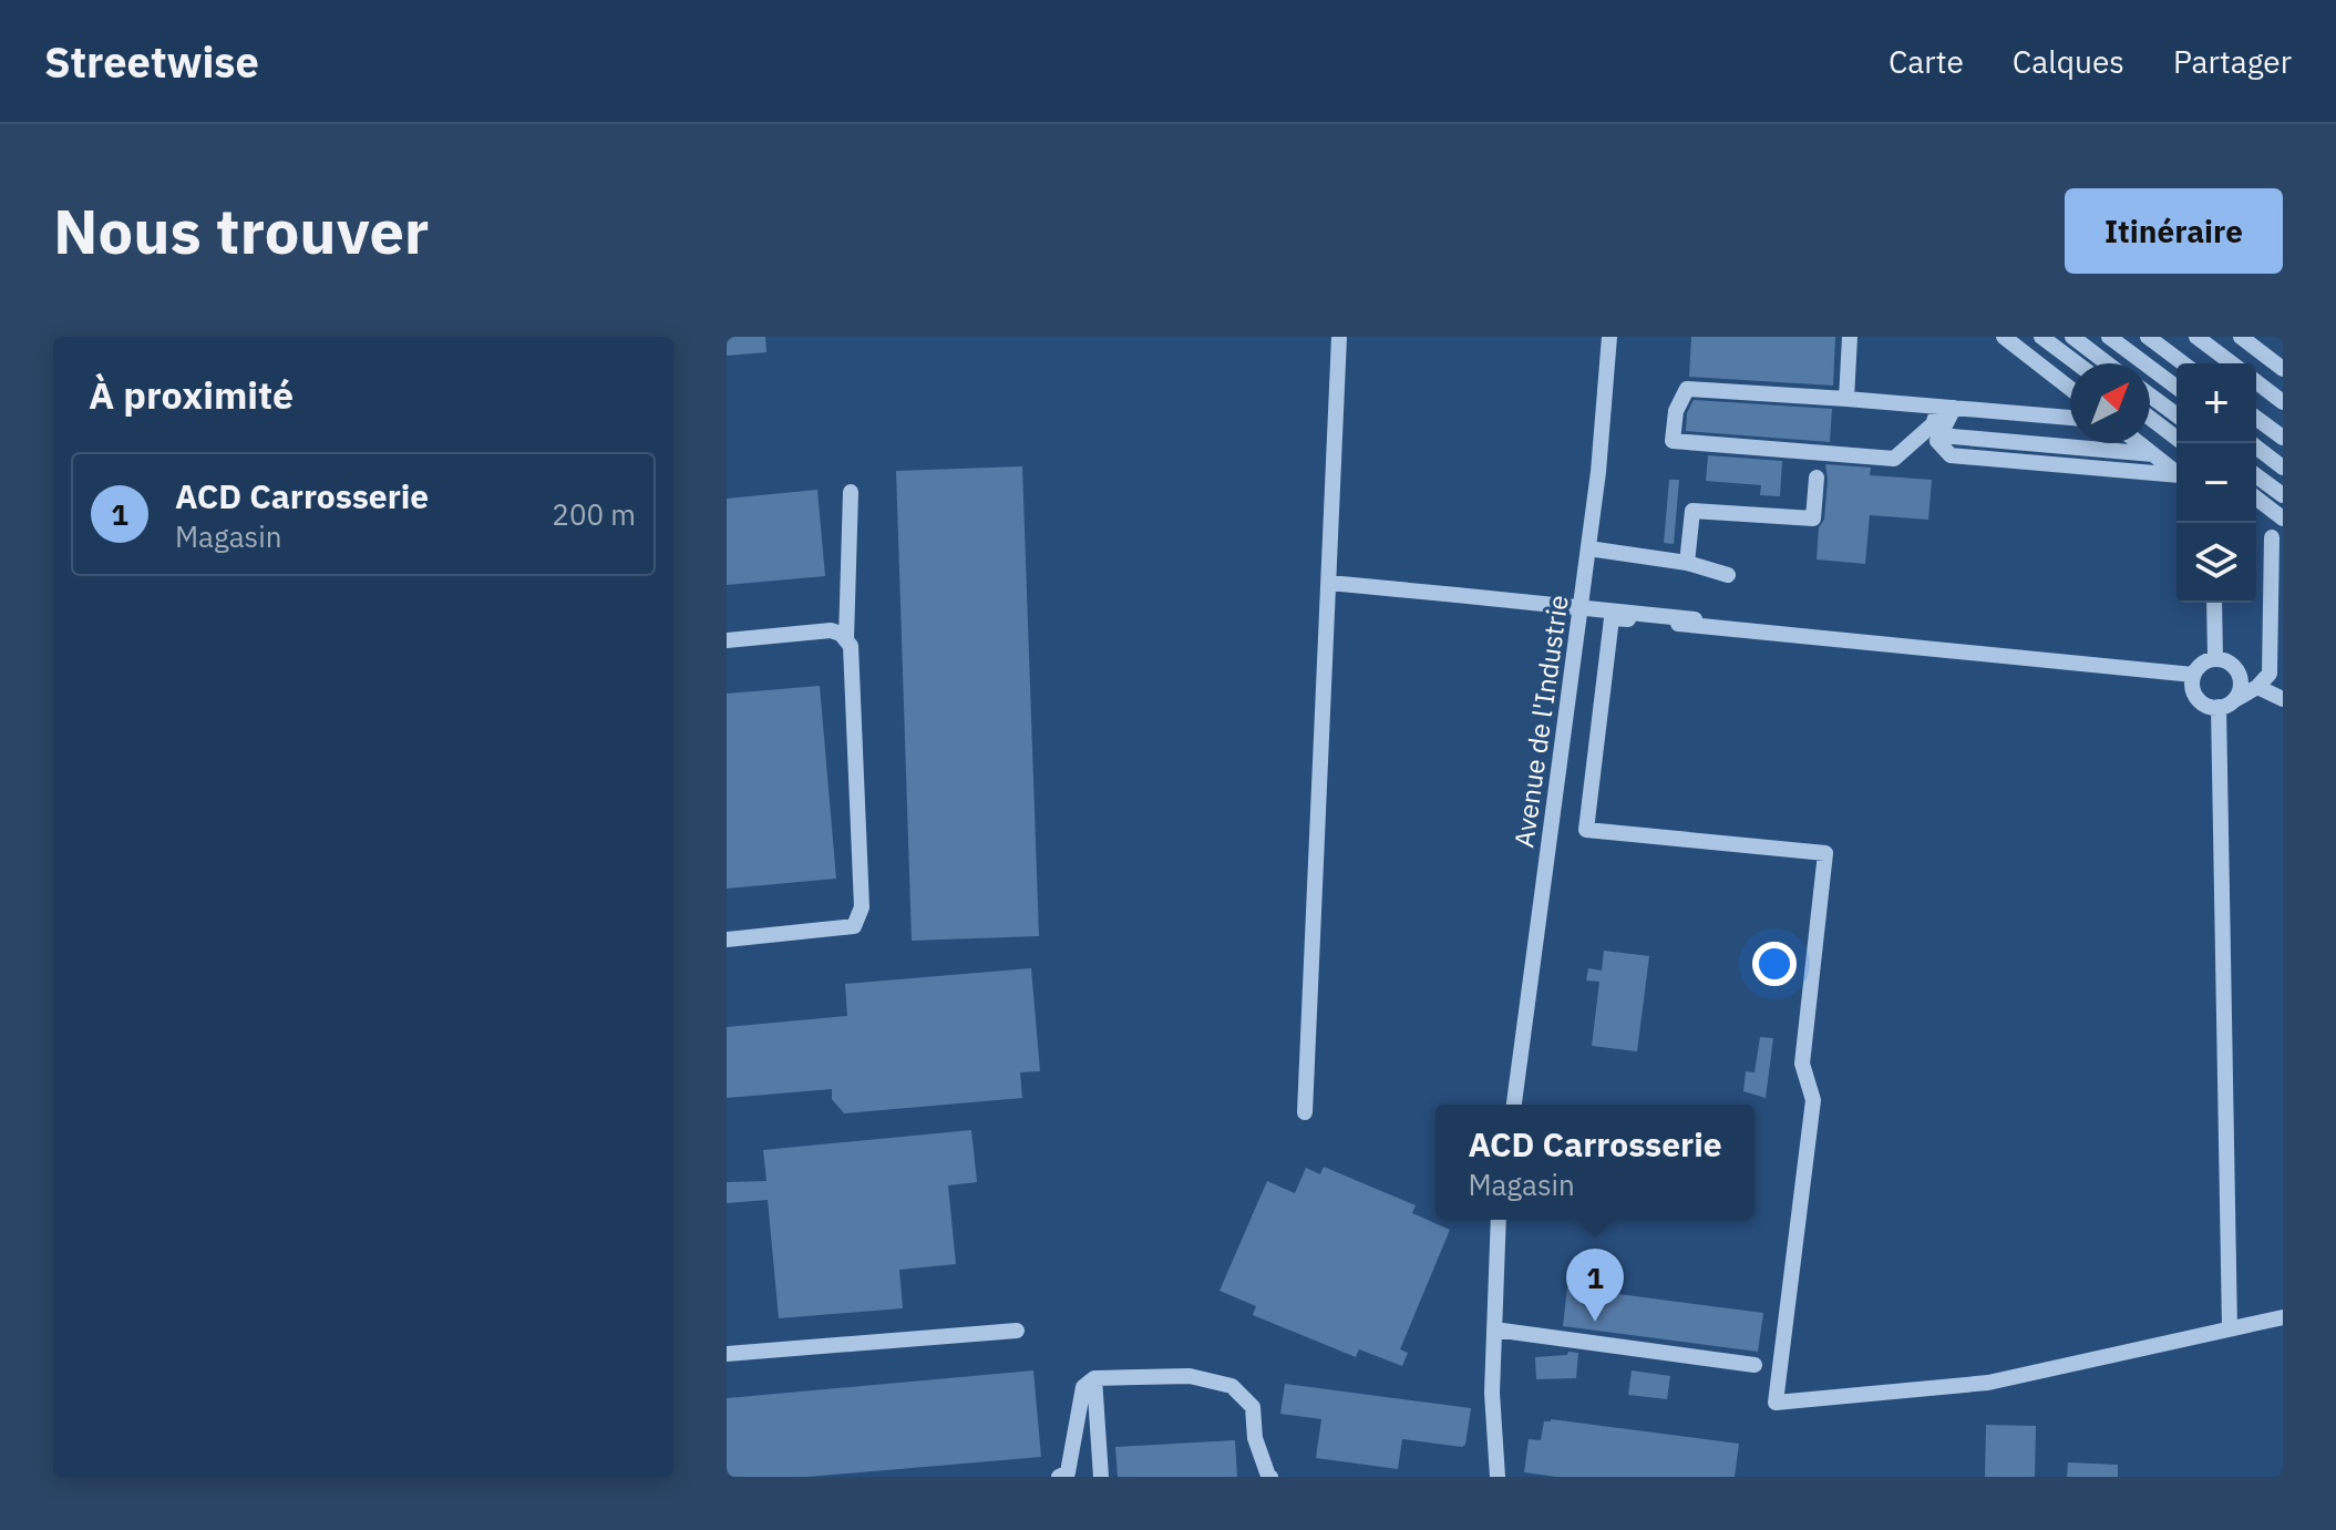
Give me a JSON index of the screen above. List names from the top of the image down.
{
  "streets": {
    "street": ["Avenue de l'Industrie"]
  },
  "north": "top right",
  "page": {
    "header": "Streetwise",
    "nav": ["Carte", "Calques", "Partager"],
    "buttons": "Itinéraire",
    "title": "Nous trouver",
    "heading": "À proximité",
    "map_buttons": ["+", "−"],
    "list": [
      {
        "mark": "1",
        "name": "ACD Carrosserie",
        "note": "Magasin",
        "value": "200 m"
      }
    ],
    "popup": ["ACD Carrosserie", "Magasin"],
    "pins": "1"
  }
}
